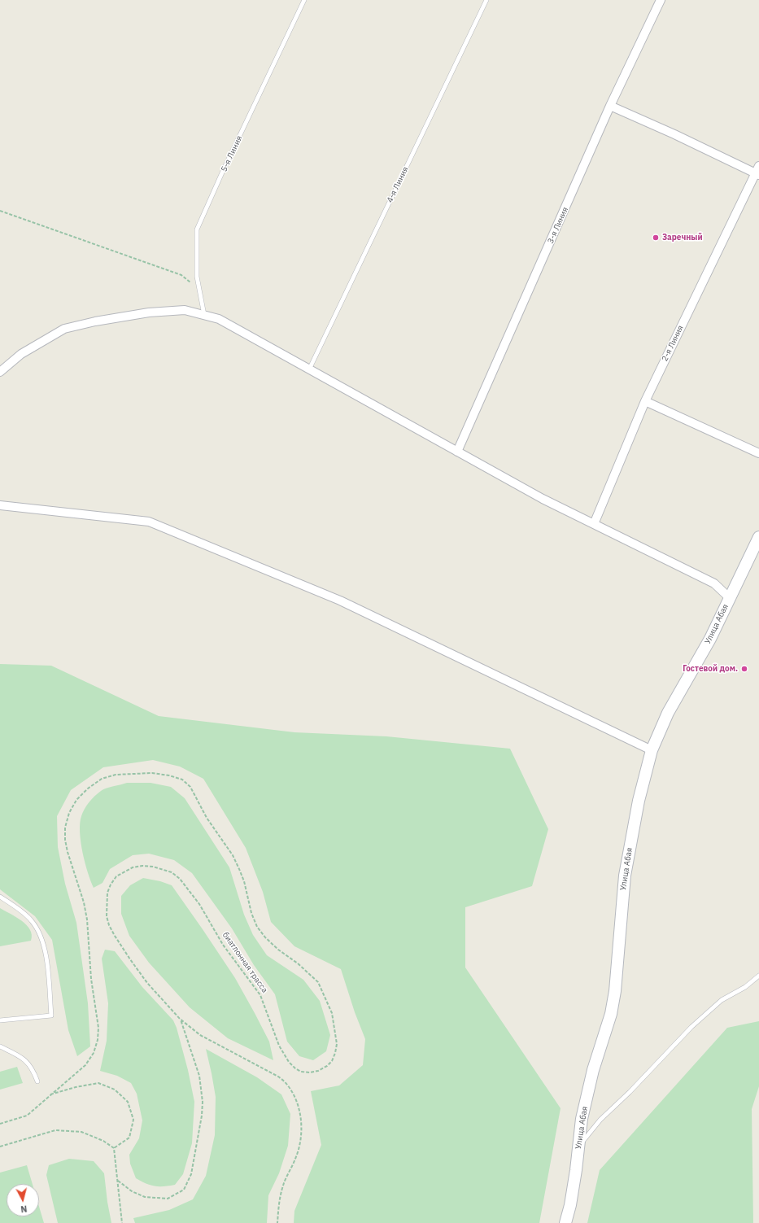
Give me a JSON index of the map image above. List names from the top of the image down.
{
  "streets": {
    "street": ["3-я Линия", "2-я Линия", "Улица Абая"],
    "lane": ["5-я Линия", "4-я Линия"],
    "path": ["биатлонная трасса"]
  },
  "places": ["Заречный", "Гостевой дом."],
  "north": "bottom"
}
